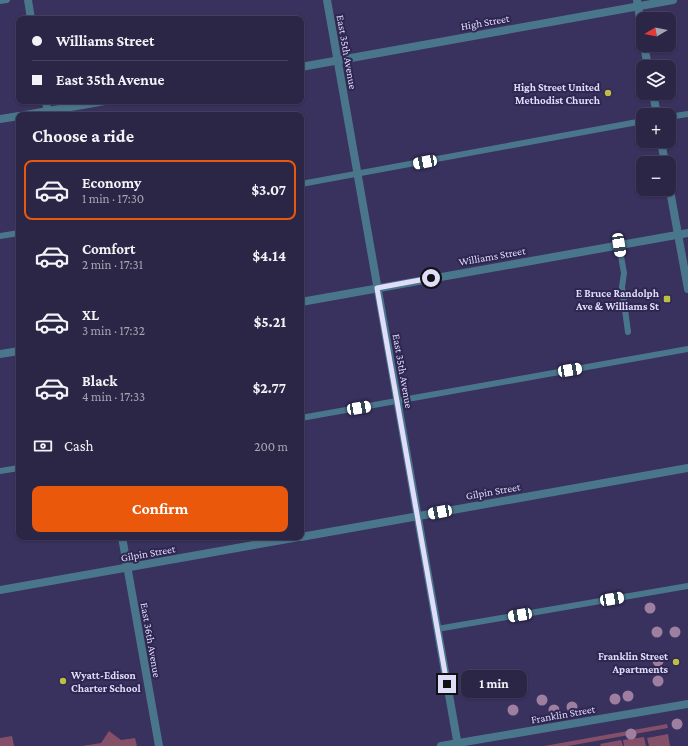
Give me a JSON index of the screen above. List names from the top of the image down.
{
  "streets": {
    "street": [
      "High Street",
      "East 35th Avenue",
      "Williams Street",
      "Gilpin Street",
      "East 36th Avenue",
      "Franklin Street"
    ]
  },
  "crossings": [
    ["High Street", "East 35th Avenue"],
    ["East 35th Avenue", "Williams Street"],
    ["East 35th Avenue", "Gilpin Street"],
    ["East 35th Avenue", "Franklin Street"],
    ["Gilpin Street", "East 36th Avenue"]
  ],
  "places": {
    "other": ["High Street United Methodist Church", "Franklin Street Apartments", "Wyatt-Edison Charter School"],
    "transit": ["E Bruce Randolph Ave & Williams St"]
  },
  "north": "left",
  "page": {
    "map_buttons": ["+", "−"],
    "banner": ["Williams Street", "East 35th Avenue"],
    "heading": "Choose a ride",
    "list": [
      {
        "name": "Economy",
        "note": "1 min · 17:30",
        "value": "$3.07"
      },
      {
        "name": "Comfort",
        "note": "2 min · 17:31",
        "value": "$4.14"
      },
      {
        "name": "XL",
        "note": "3 min · 17:32",
        "value": "$5.21"
      },
      {
        "name": "Black",
        "note": "4 min · 17:33",
        "value": "$2.77"
      }
    ],
    "pay": ["Cash", "200 m"],
    "buttons": "Confirm",
    "bubble": "1 min"
  }
}
